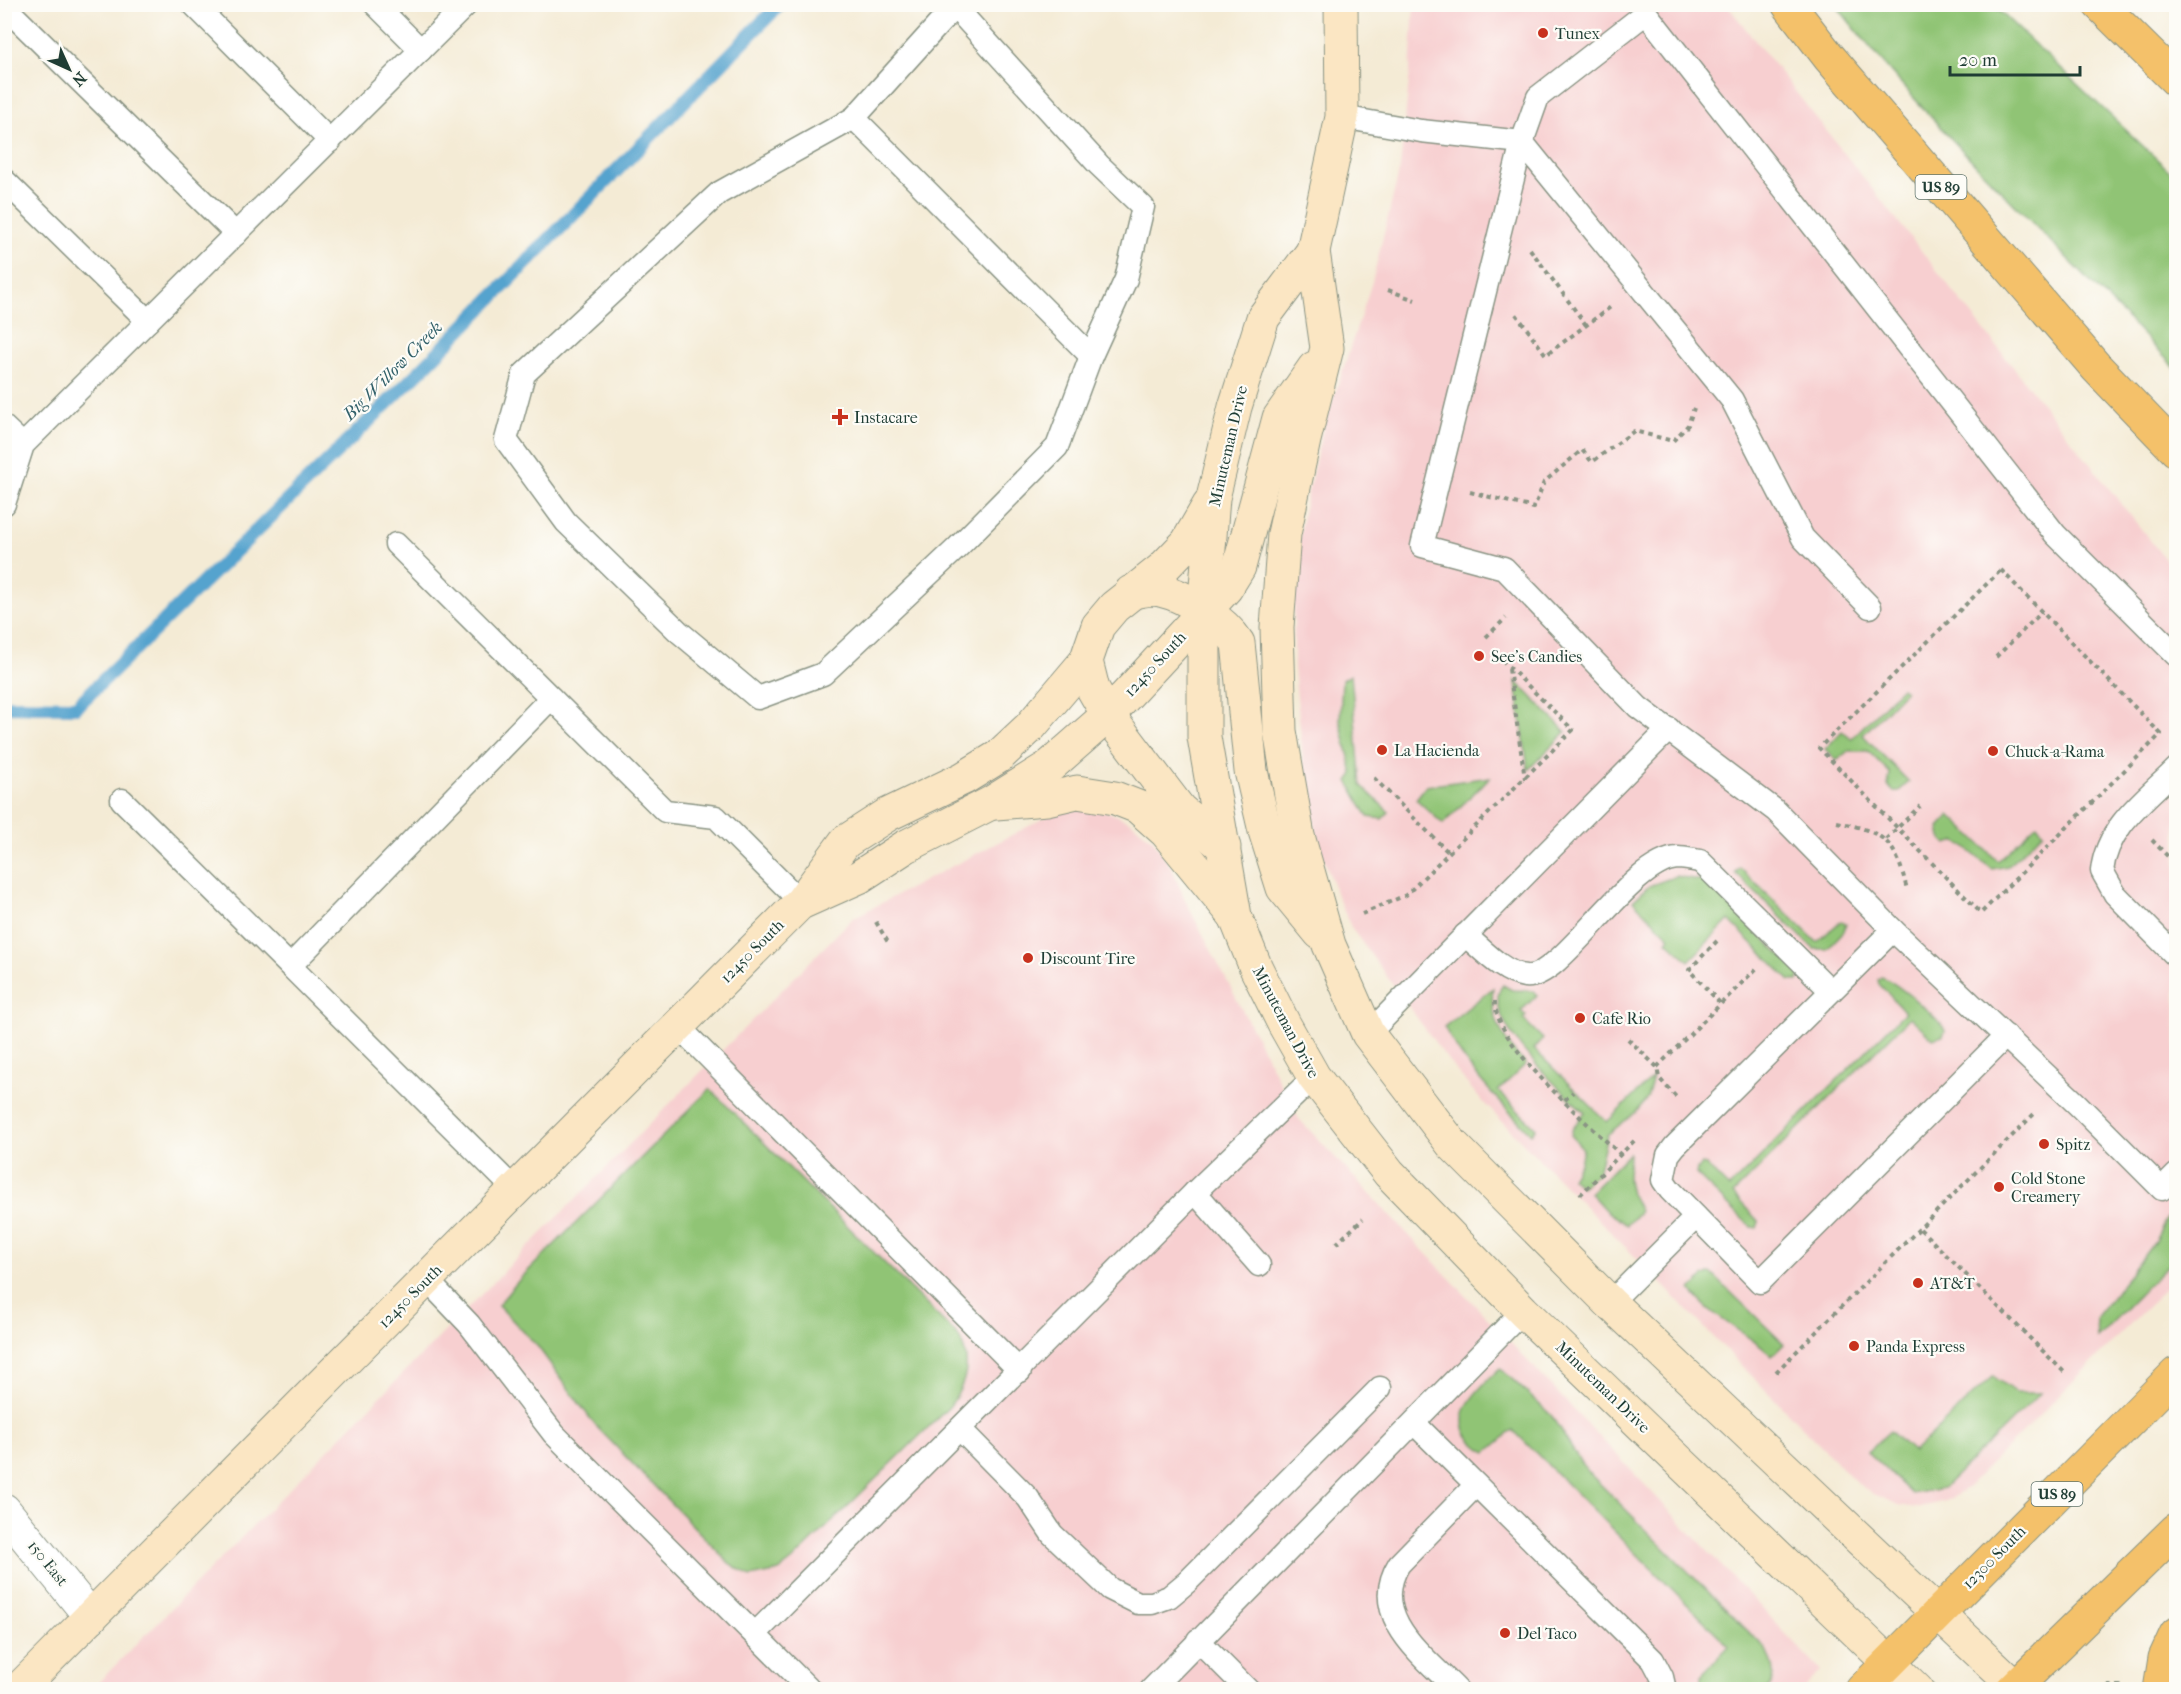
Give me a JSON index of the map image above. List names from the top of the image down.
{
  "streets": {
    "main road": ["US 89", "12300 South"],
    "street": ["Minuteman Drive", "12450 South", "150 East"]
  },
  "crossings": [
    ["Minuteman Drive", "12450 South"],
    ["Minuteman Drive", "12300 South"],
    ["12450 South", "150 East"]
  ],
  "water": ["Big Willow Creek"],
  "places": {
    "other": [
      "Tunex",
      "See's Candies",
      "La Hacienda",
      "Chuck-a-Rama",
      "Discount Tire",
      "Cafe Rio",
      "Spitz",
      "Cold Stone Creamery",
      "AT&T",
      "Panda Express",
      "Del Taco"
    ],
    "health": ["Instacare"]
  },
  "scale_bar": "20 m",
  "north": "bottom right"
}
